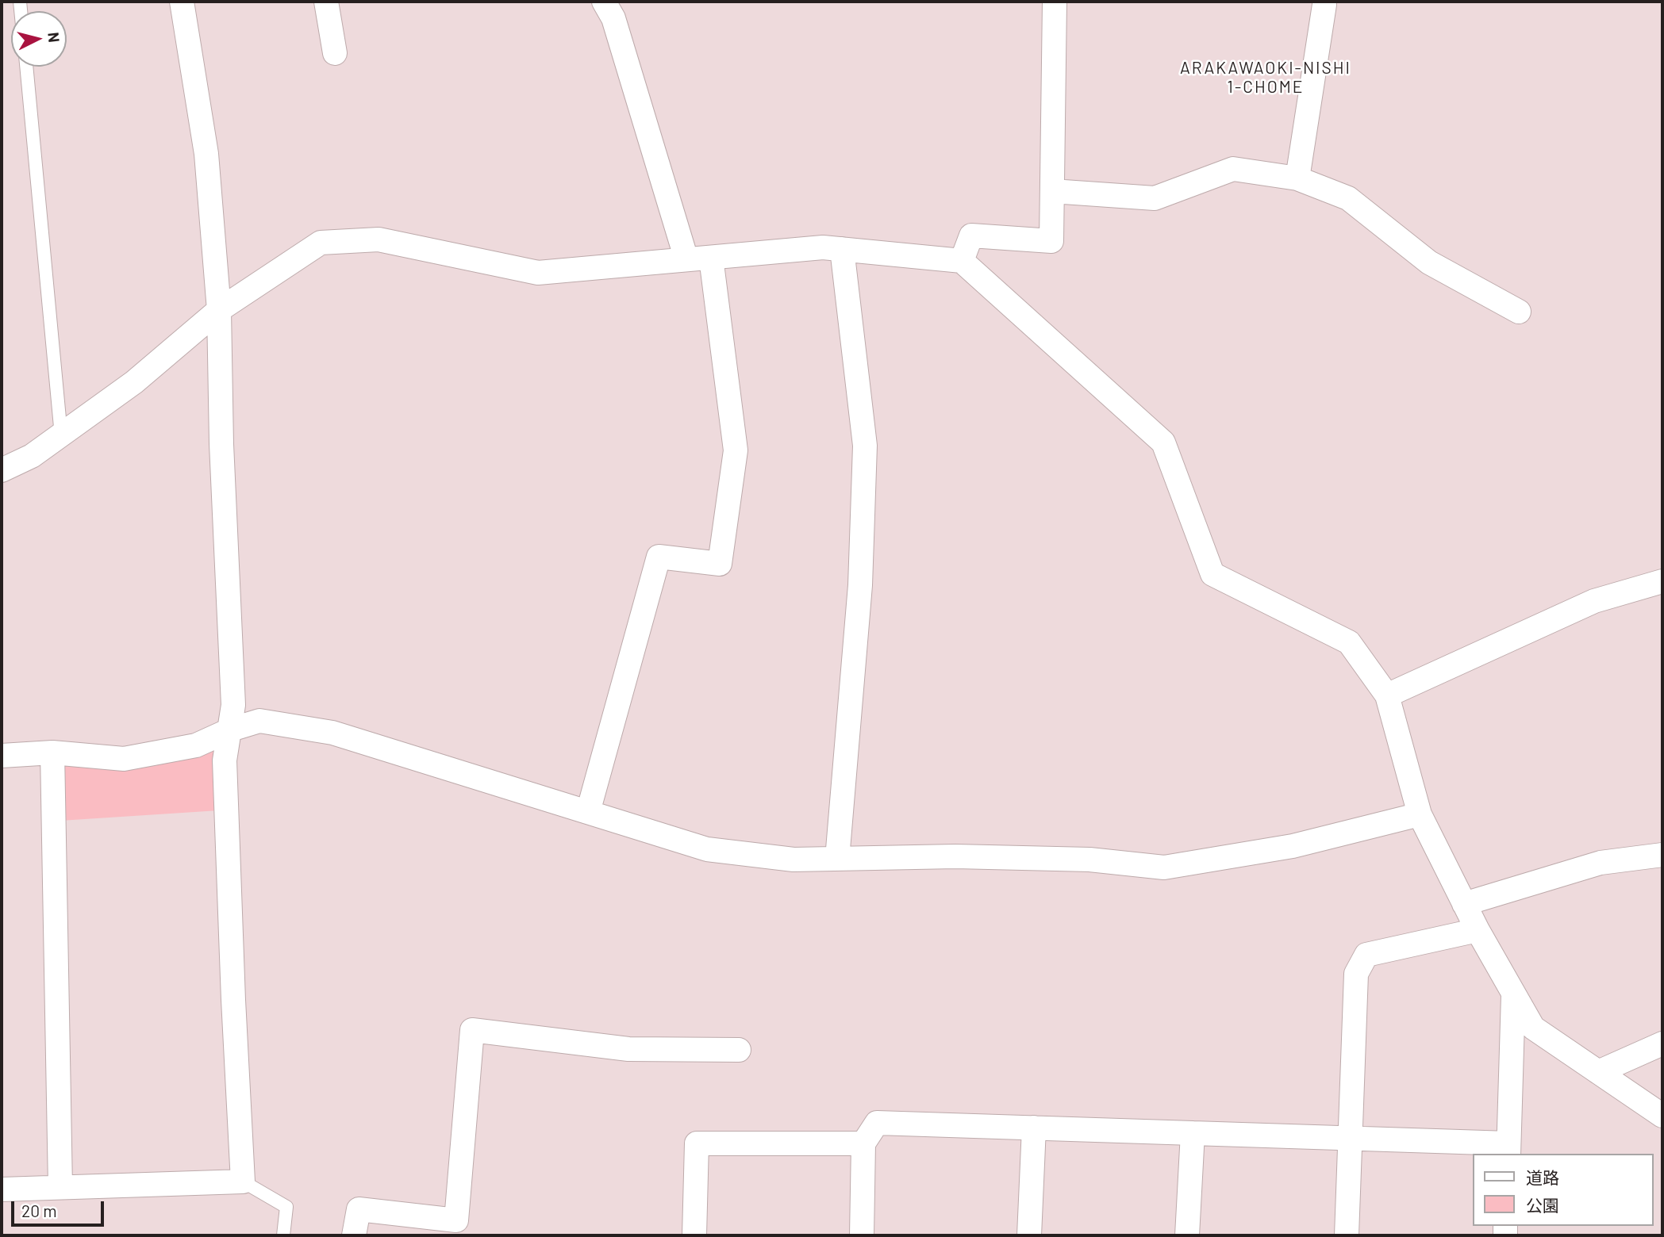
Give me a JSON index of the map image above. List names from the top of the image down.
{
  "districts": ["ARAKAWAOKI-NISHI 1-CHOME"],
  "legend": ["道路", "公園"],
  "scale_bar": "20 m",
  "north": "right"
}
